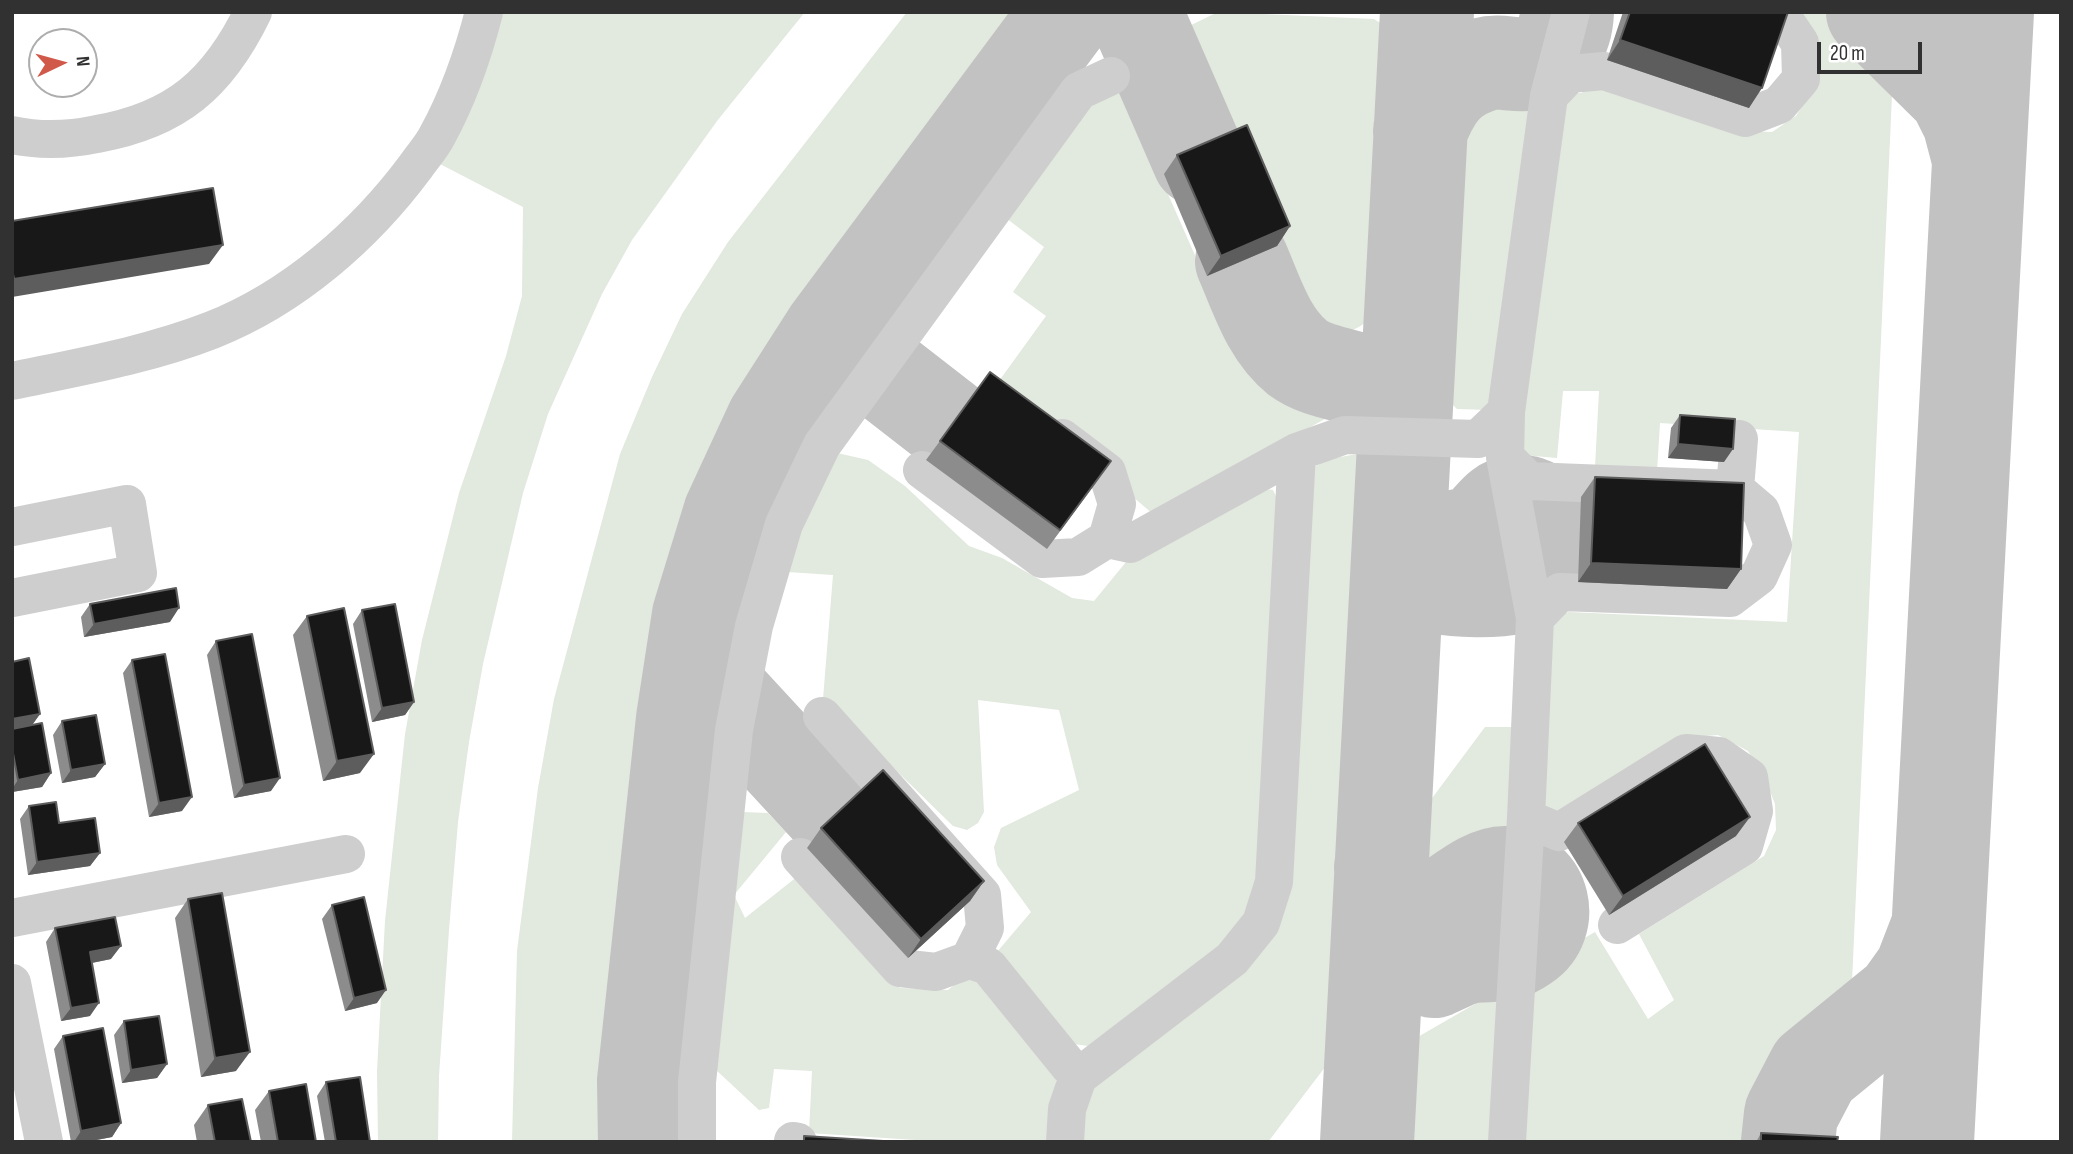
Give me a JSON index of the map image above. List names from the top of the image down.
{
  "scale_bar": "20 m",
  "north": "right"
}
